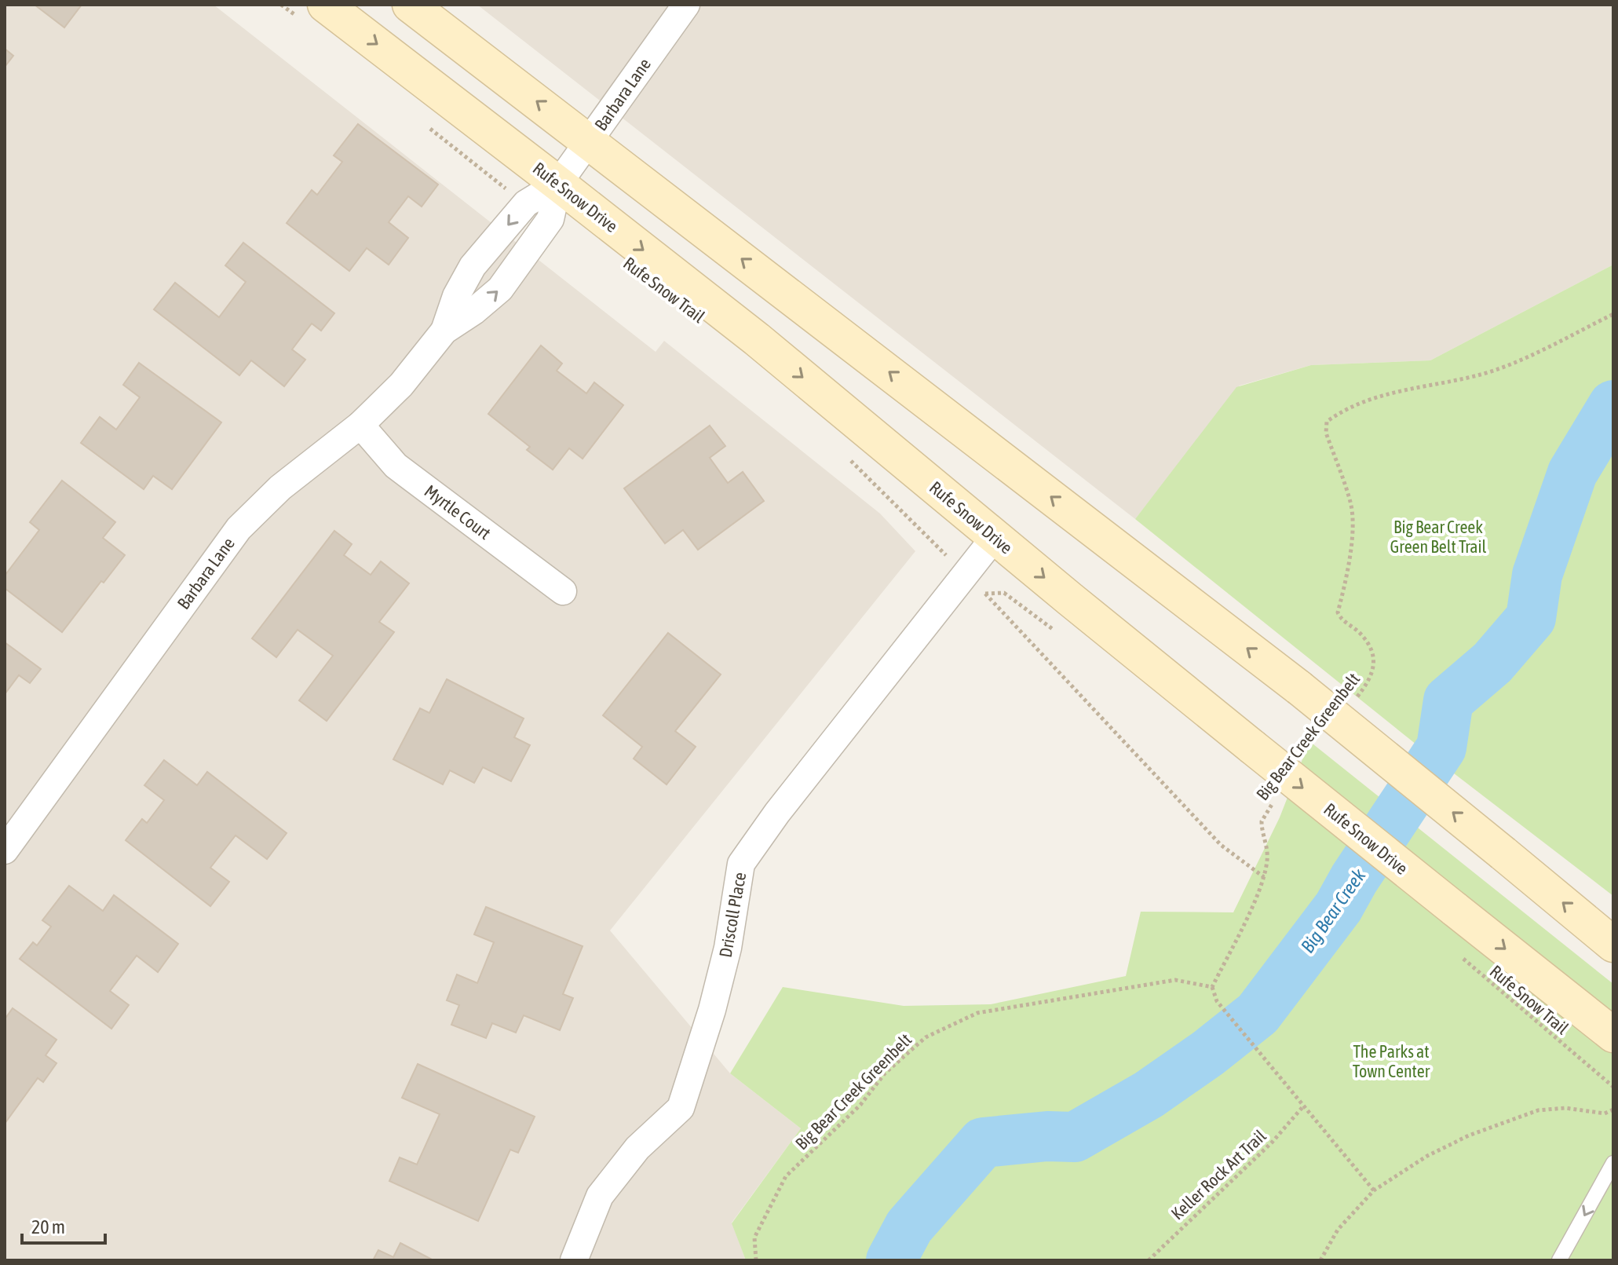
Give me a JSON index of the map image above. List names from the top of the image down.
{
  "streets": {
    "main road": ["Rufe Snow Drive"],
    "street": ["Barbara Lane", "Myrtle Court", "Driscoll Place"],
    "path": ["Rufe Snow Trail", "Big Bear Creek Greenbelt", "Keller Rock Art Trail"]
  },
  "crossings": [
    ["Barbara Lane", "Rufe Snow Drive"],
    ["Barbara Lane", "Myrtle Court"],
    ["Rufe Snow Drive", "Driscoll Place"]
  ],
  "water": ["Big Bear Creek"],
  "parks": ["Big Bear Creek Green Belt Trail", "The Parks at Town Center"],
  "scale_bar": "20 m"
}
